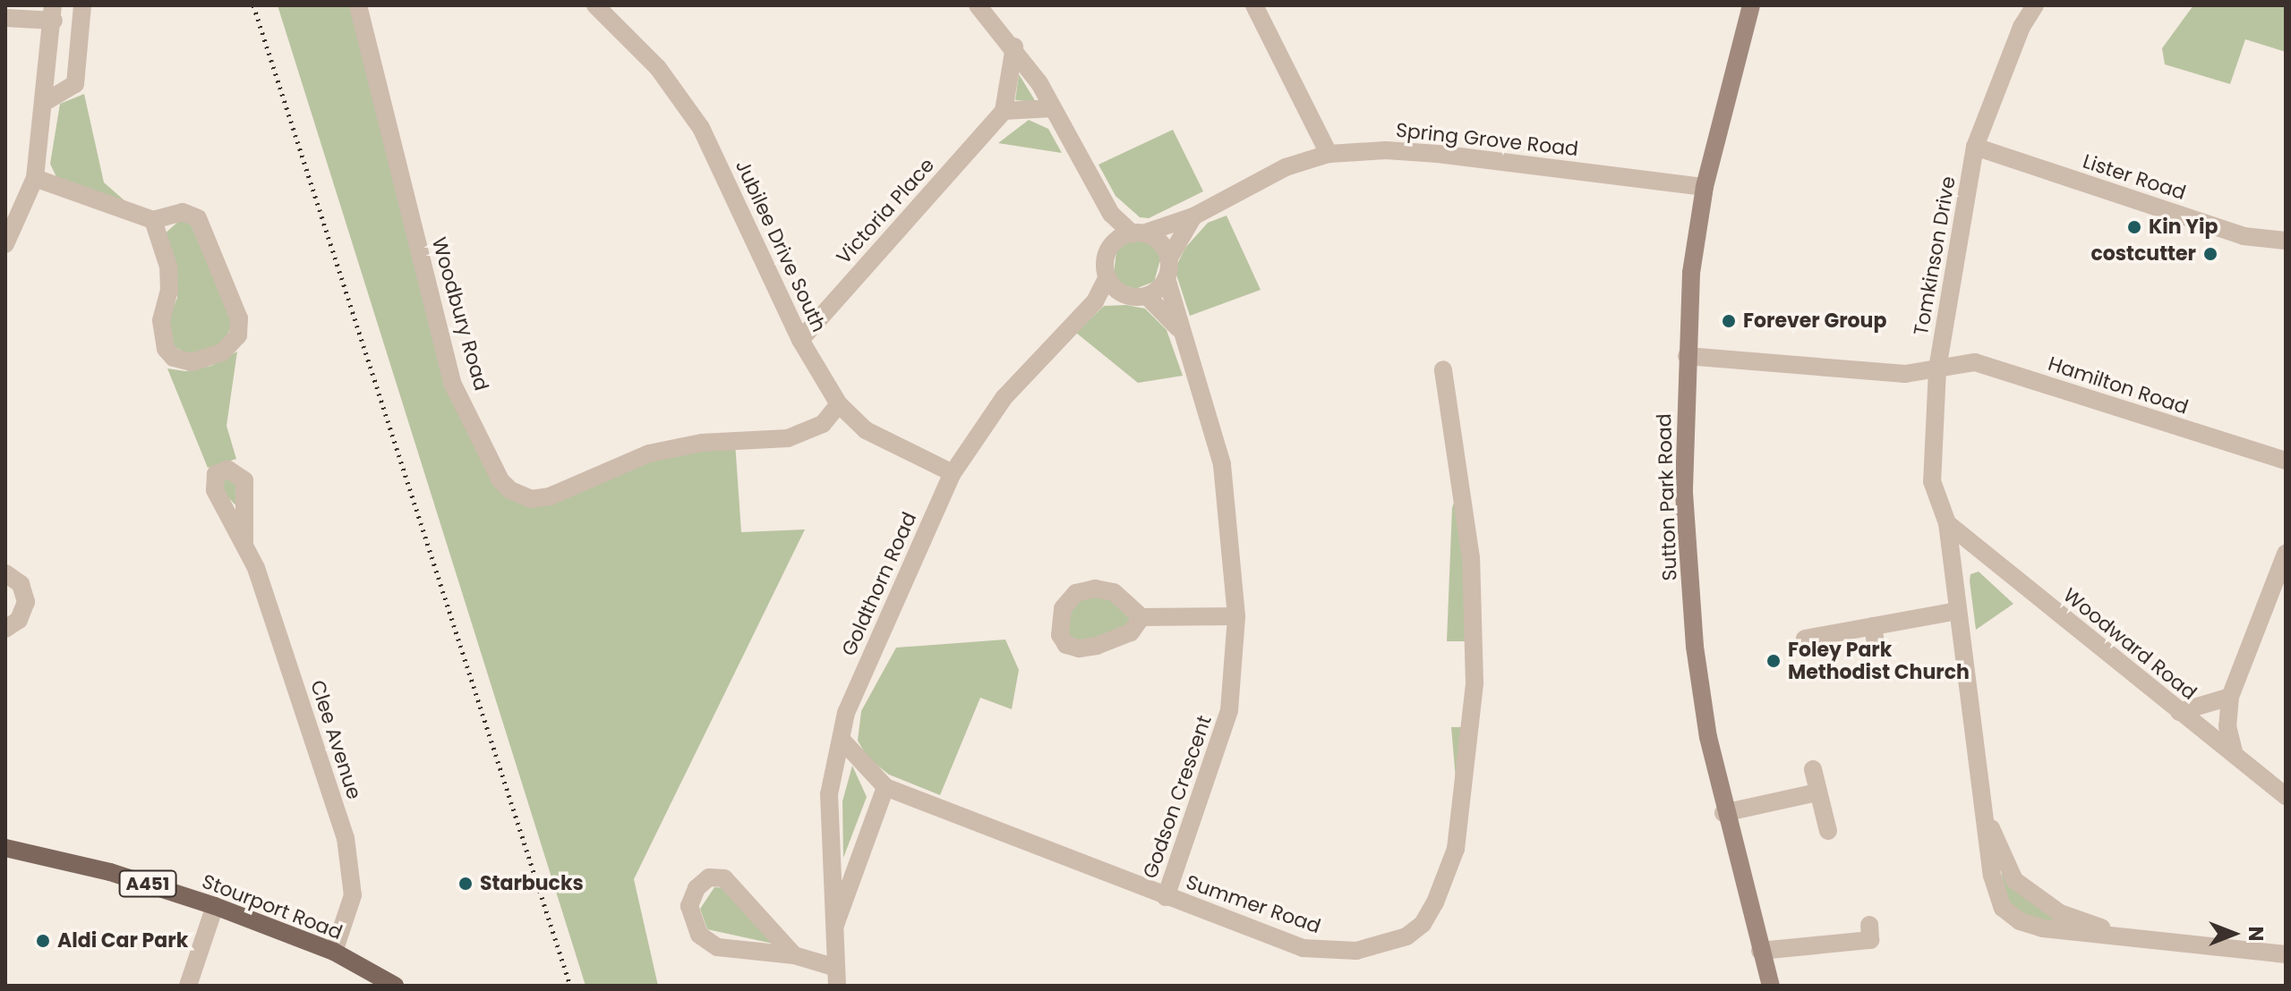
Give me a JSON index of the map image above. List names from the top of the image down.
{
  "streets": {
    "main road": ["Sutton Park Road", "A451", "Stourport Road"],
    "street": [
      "Spring Grove Road",
      "Lister Road",
      "Victoria Place",
      "Jubilee Drive South",
      "Tomkinson Drive",
      "Woodbury Road",
      "Hamilton Road",
      "Goldthorn Road",
      "Woodward Road",
      "Clee Avenue",
      "Godson Crescent",
      "Summer Road"
    ]
  },
  "crossings": [
    ["Spring Grove Road", "Sutton Park Road"],
    ["Spring Grove Road", "Goldthorn Road"],
    ["Spring Grove Road", "Godson Crescent"],
    ["Lister Road", "Tomkinson Drive"],
    ["Victoria Place", "Jubilee Drive South"],
    ["Jubilee Drive South", "Woodbury Road"],
    ["Jubilee Drive South", "Goldthorn Road"],
    ["Tomkinson Drive", "Hamilton Road"],
    ["Tomkinson Drive", "Woodward Road"],
    ["Hamilton Road", "Sutton Park Road"],
    ["Goldthorn Road", "Godson Crescent"],
    ["Goldthorn Road", "Summer Road"],
    ["Clee Avenue", "Stourport Road"],
    ["Godson Crescent", "Summer Road"]
  ],
  "places": [
    "Kin Yip",
    "costcutter",
    "Forever Group",
    "Foley Park Methodist Church",
    "Starbucks",
    "Aldi Car Park"
  ],
  "north": "right"
}
